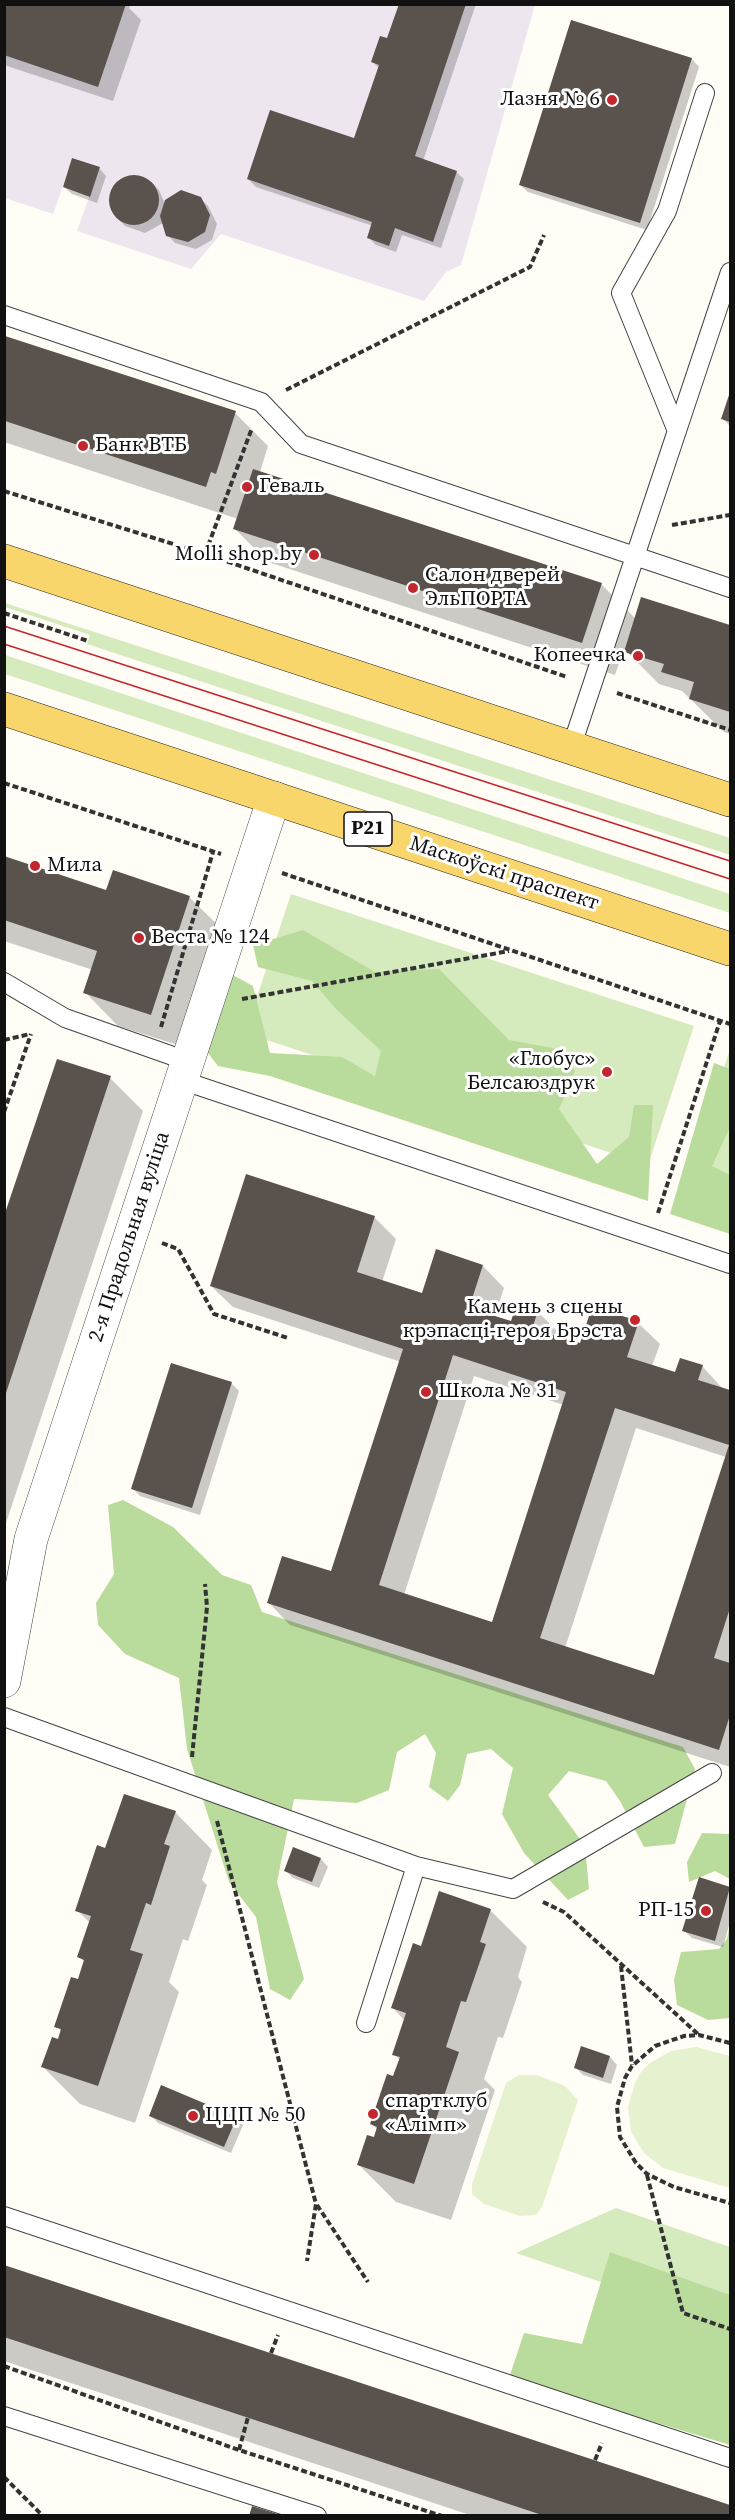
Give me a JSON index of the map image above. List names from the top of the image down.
{
  "streets": {
    "main road": ["Р21", "Маскоўскі праспект"],
    "street": ["2-я Прадольная вуліца"]
  },
  "crossings": [
    ["Маскоўскі праспект", "2-я Прадольная вуліца"]
  ],
  "places": [
    "Лазня № 6",
    "Банк ВТБ",
    "Геваль",
    "Molli shop.by",
    "Салон дверей ЭльПОРТА",
    "Копеечка",
    "Мила",
    "Веста № 124",
    "«Глобус» Белсаюздрук",
    "Камень з сцены крэпасці-героя Брэста",
    "Школа № 31",
    "РП-15",
    "спартклуб «Алімп»",
    "ЦЦП № 50"
  ]
}
